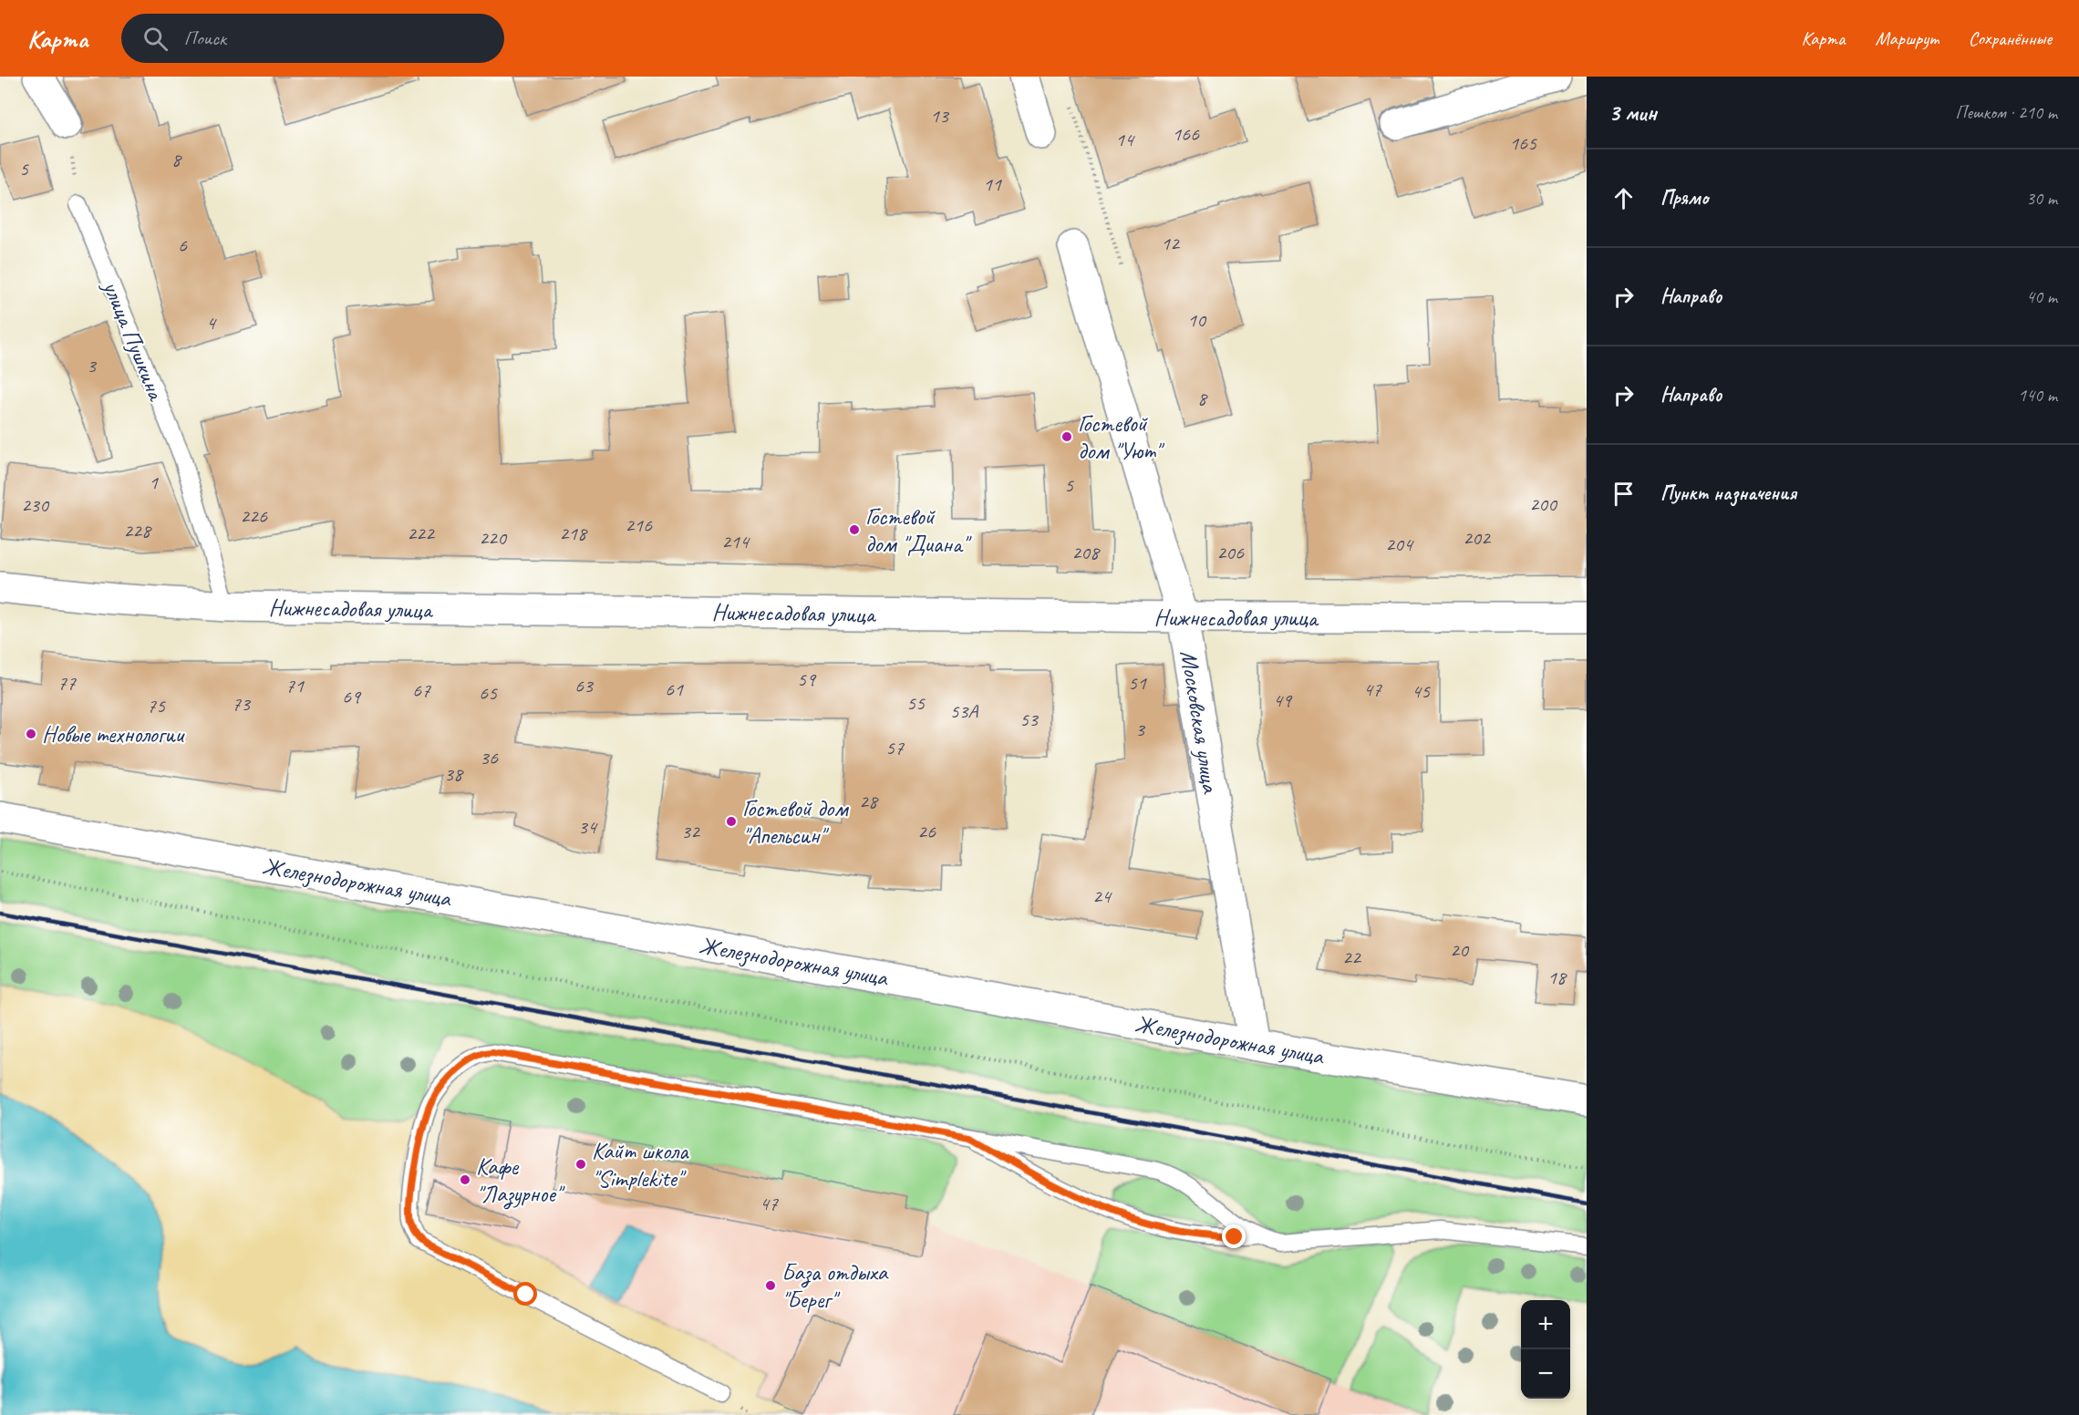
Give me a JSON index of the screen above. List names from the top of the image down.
{
  "streets": {
    "street": ["Нижнесадовая улица", "Московская улица", "Железнодорожная улица"],
    "lane": ["улица Пушкина"]
  },
  "crossings": [
    ["улица Пушкина", "Нижнесадовая улица"],
    ["Нижнесадовая улица", "Московская улица"],
    ["Московская улица", "Железнодорожная улица"]
  ],
  "places": [
    "Гостевой дом \"Уют\"",
    "Гостевой дом \"Диана\"",
    "Новые технологии",
    "Гостевой дом \"Апельсин\"",
    "Кайт школа \"Simplekite\"",
    "Кафе \"Лазурное\"",
    "База отдыха \"Берег\""
  ],
  "house_numbers": [
    "13",
    "166",
    "14",
    "165",
    "8",
    "5",
    "11",
    "12",
    "6",
    "10",
    "4",
    "3",
    "8",
    "1",
    "5",
    "200",
    "230",
    "226",
    "216",
    "228",
    "222",
    "218",
    "220",
    "202",
    "214",
    "204",
    "208",
    "206",
    "59",
    "77",
    "51",
    "71",
    "63",
    "61",
    "47",
    "67",
    "45",
    "65",
    "69",
    "49",
    "55",
    "73",
    "75",
    "53А",
    "53",
    "3",
    "57",
    "36",
    "38",
    "28",
    "34",
    "32",
    "26",
    "24",
    "20",
    "22",
    "18",
    "47"
  ],
  "page": {
    "header": "Карта",
    "search": "Поиск",
    "nav": ["Карта", "Маршрут", "Сохранённые"],
    "heading": ["3 мин", "Пешком · 210 m"],
    "list": [
      ["Прямо", "30 m"],
      ["Направо", "40 m"],
      ["Направо", "140 m"],
      "Пункт назначения"
    ],
    "map_buttons": ["+", "−"]
  }
}
